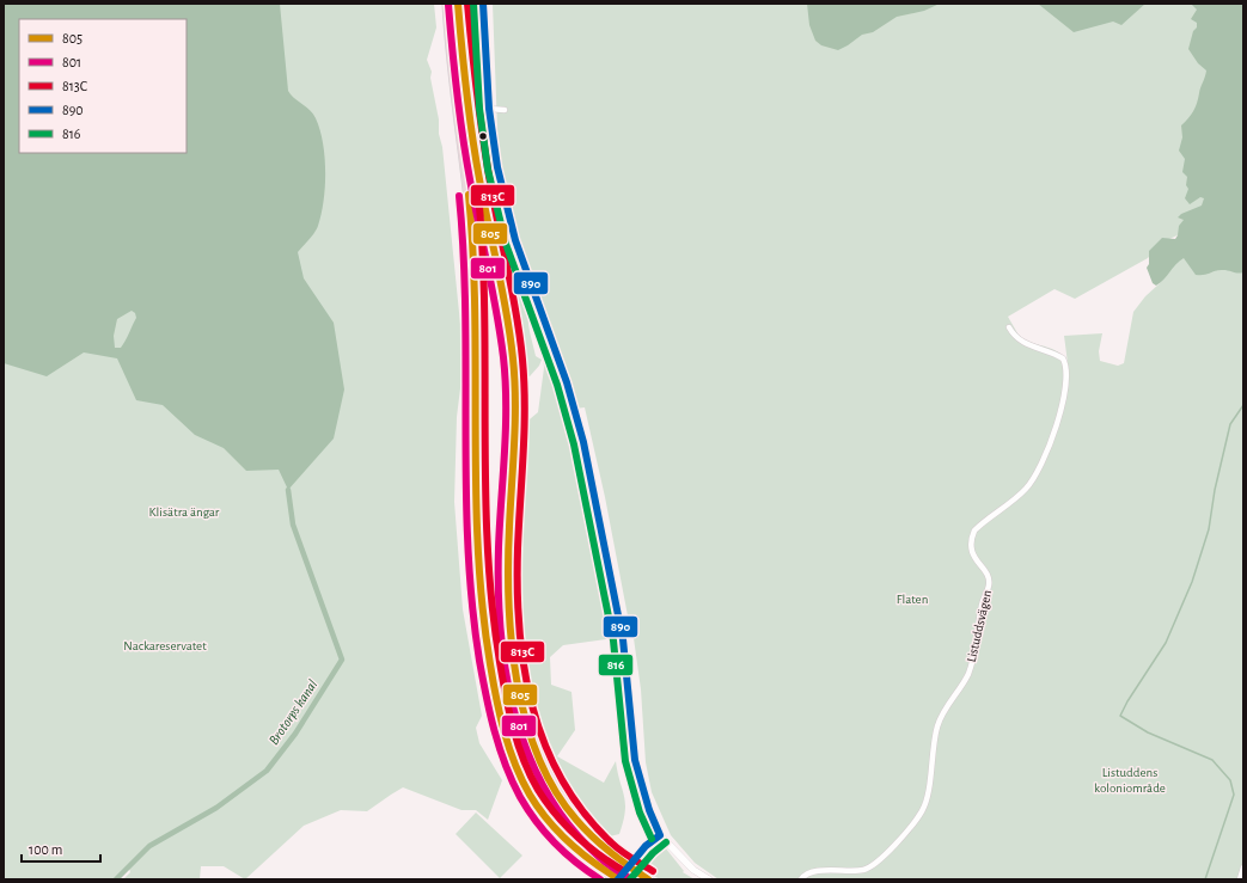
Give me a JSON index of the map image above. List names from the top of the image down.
{
  "streets": {
    "street": ["Listuddsvägen"]
  },
  "water": ["Brotorps kanal"],
  "parks": [
    "Klisätra ängar",
    "Flaten",
    "Nackareservatet",
    "Listuddens koloniområde"
  ],
  "lines": [
    "transit line 805",
    "transit line 813C",
    "transit line 890",
    "transit line 816",
    "transit line 801"
  ],
  "legend": [
    "805",
    "801",
    "813C",
    "890",
    "816"
  ],
  "scale_bar": "100 m"
}
